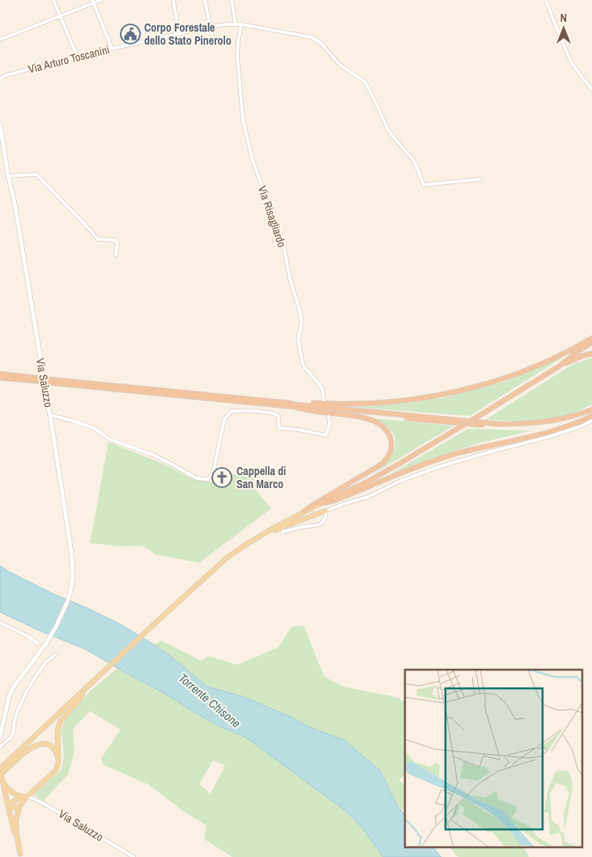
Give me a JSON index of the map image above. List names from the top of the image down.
{
  "streets": {
    "main road": ["Via Saluzzo"],
    "street": ["Via Arturo Toscanini", "Via Risagliardo"]
  },
  "crossings": [
    ["Via Arturo Toscanini", "Via Risagliardo"]
  ],
  "water": ["Torrente Chisone"],
  "places": {
    "public building": ["Corpo Forestale dello Stato Pinerolo"],
    "church": ["Cappella di San Marco"]
  },
  "north": "top"
}
